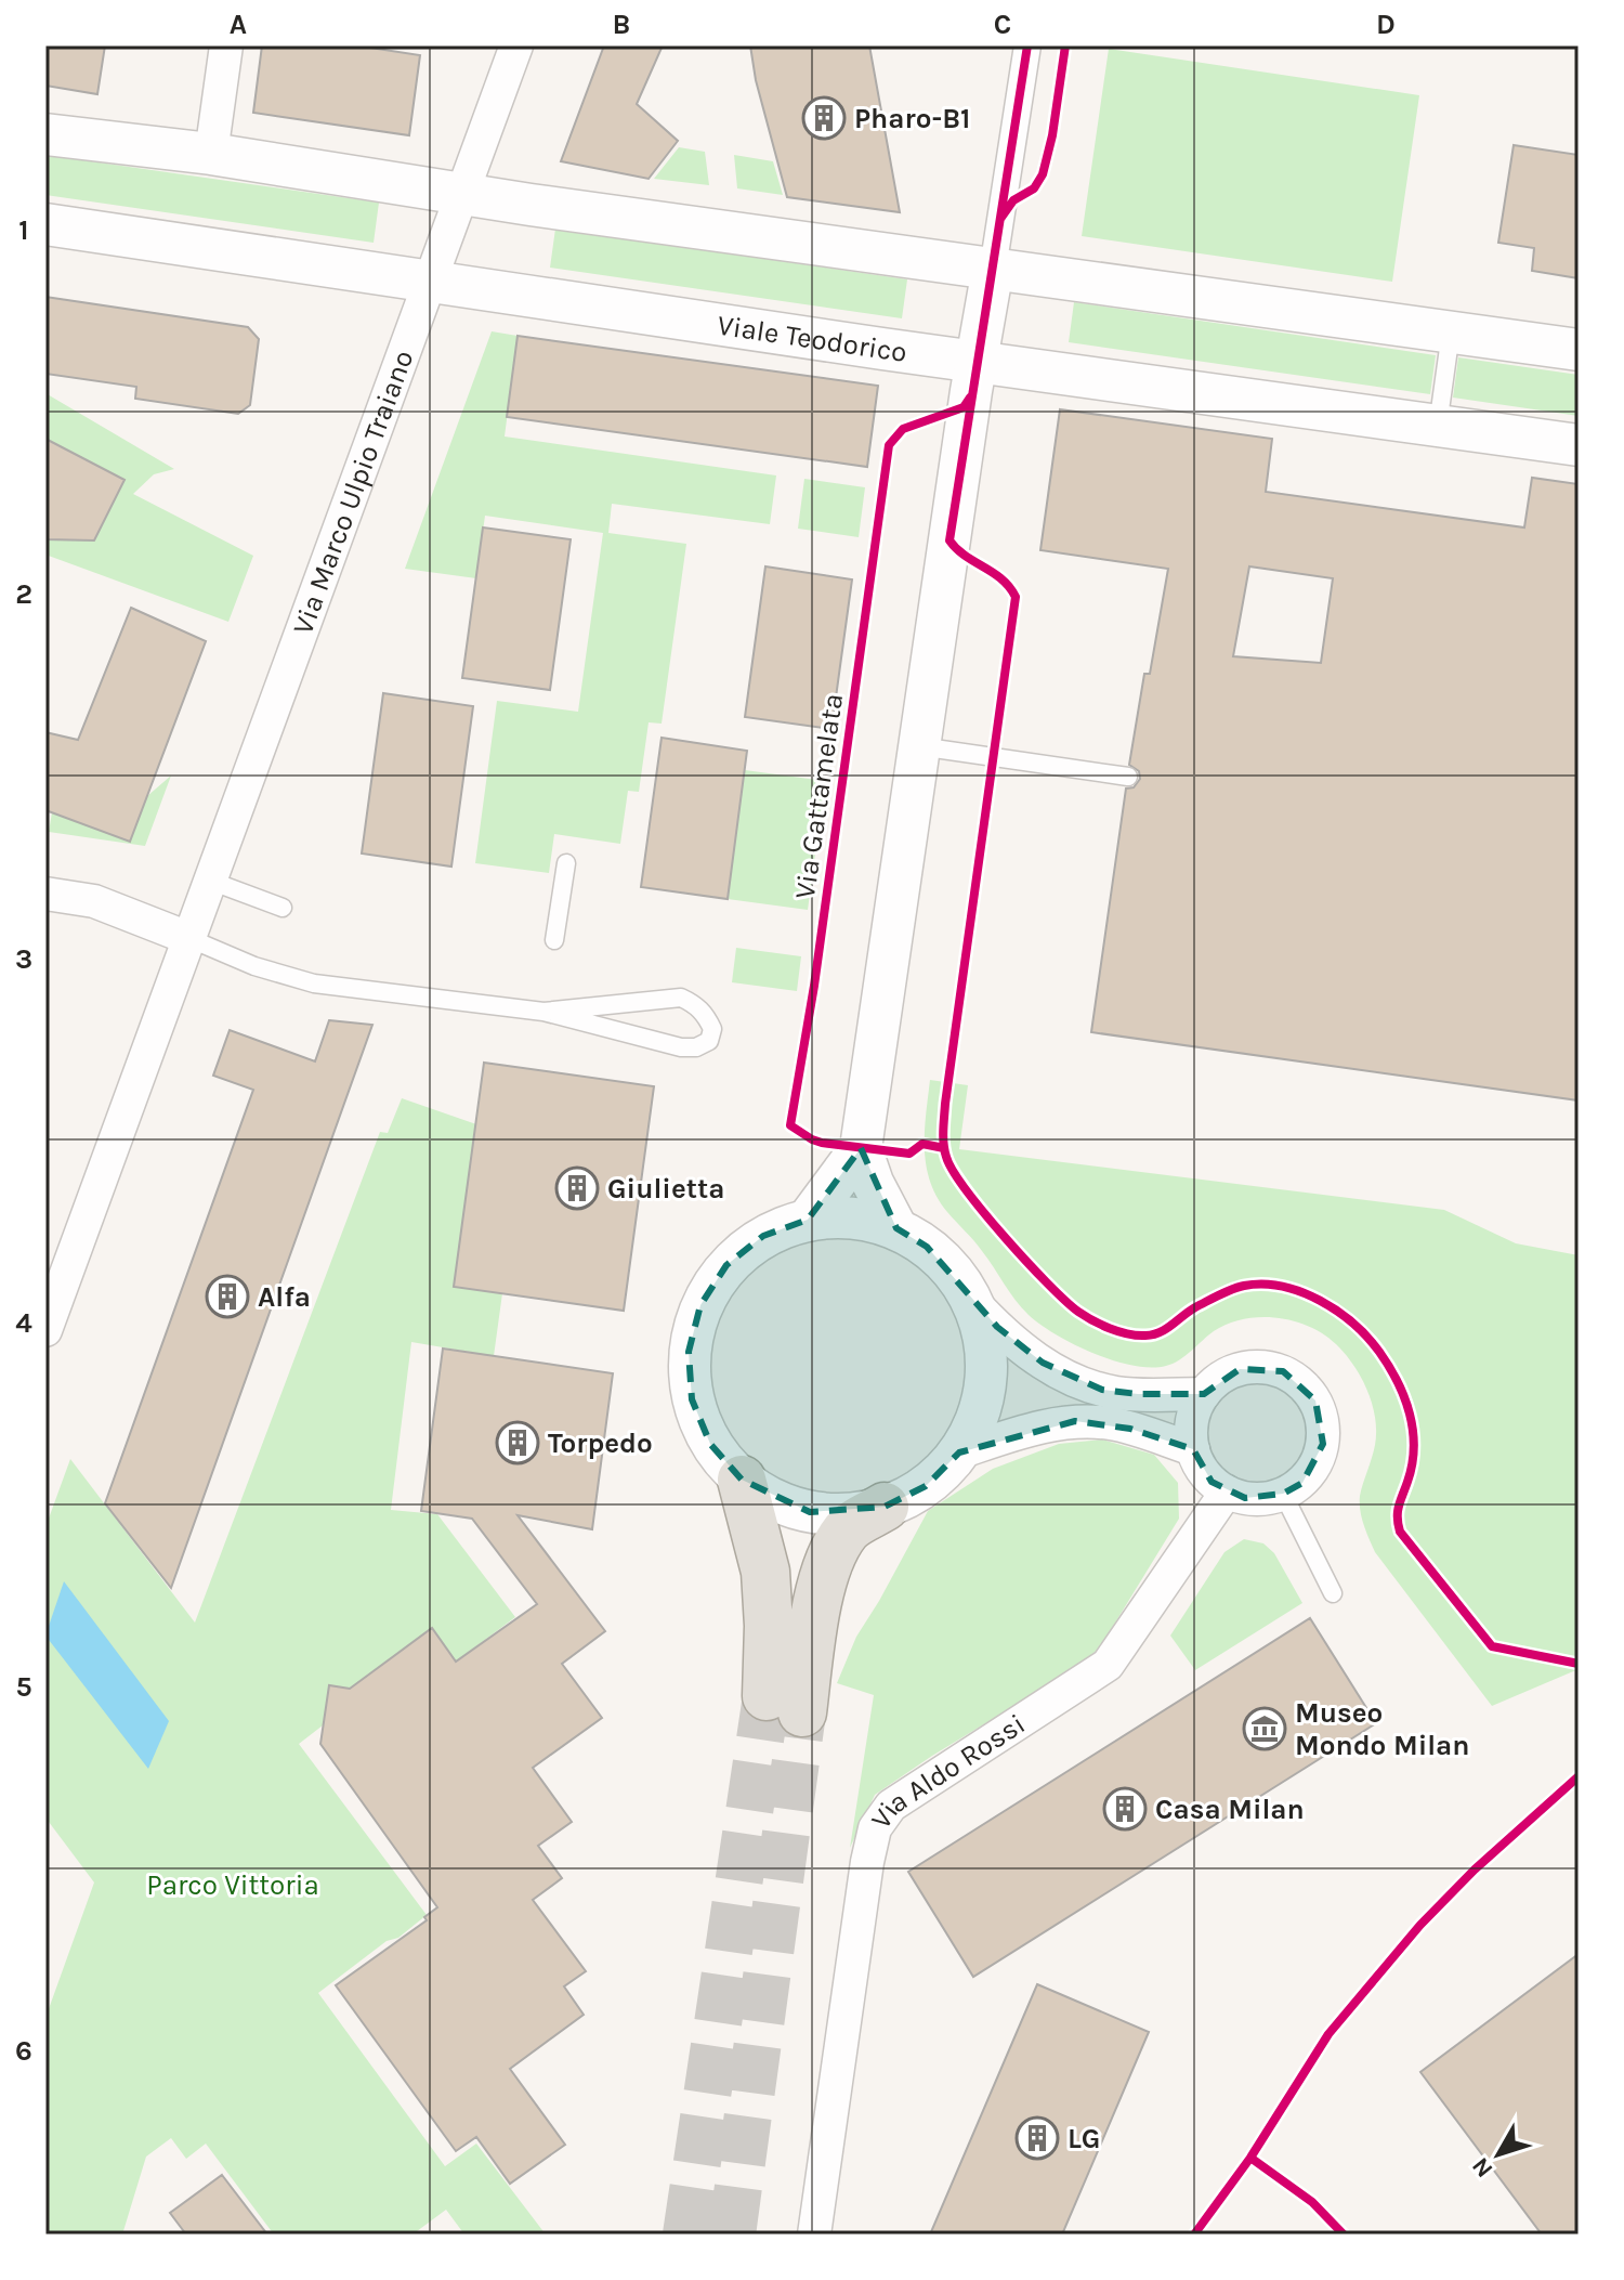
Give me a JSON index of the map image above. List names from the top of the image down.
{
  "streets": {
    "street": ["Viale Teodorico", "Via Marco Ulpio Traiano", "Via Aldo Rossi"],
    "cycle path": ["Via Gattamelata"]
  },
  "crossings": [
    ["Viale Teodorico", "Via Marco Ulpio Traiano"]
  ],
  "parks": ["Parco Vittoria"],
  "places": {
    "building": [
      "Pharo-B1",
      "Giulietta",
      "Alfa",
      "Torpedo",
      "Casa Milan",
      "LG"
    ],
    "museum": ["Museo Mondo Milan"]
  },
  "north": "bottom left",
  "grid": {
    "columns": [
      "A",
      "B",
      "C",
      "D"
    ],
    "rows": [
      "1",
      "2",
      "3",
      "4",
      "5",
      "6"
    ]
  }
}
